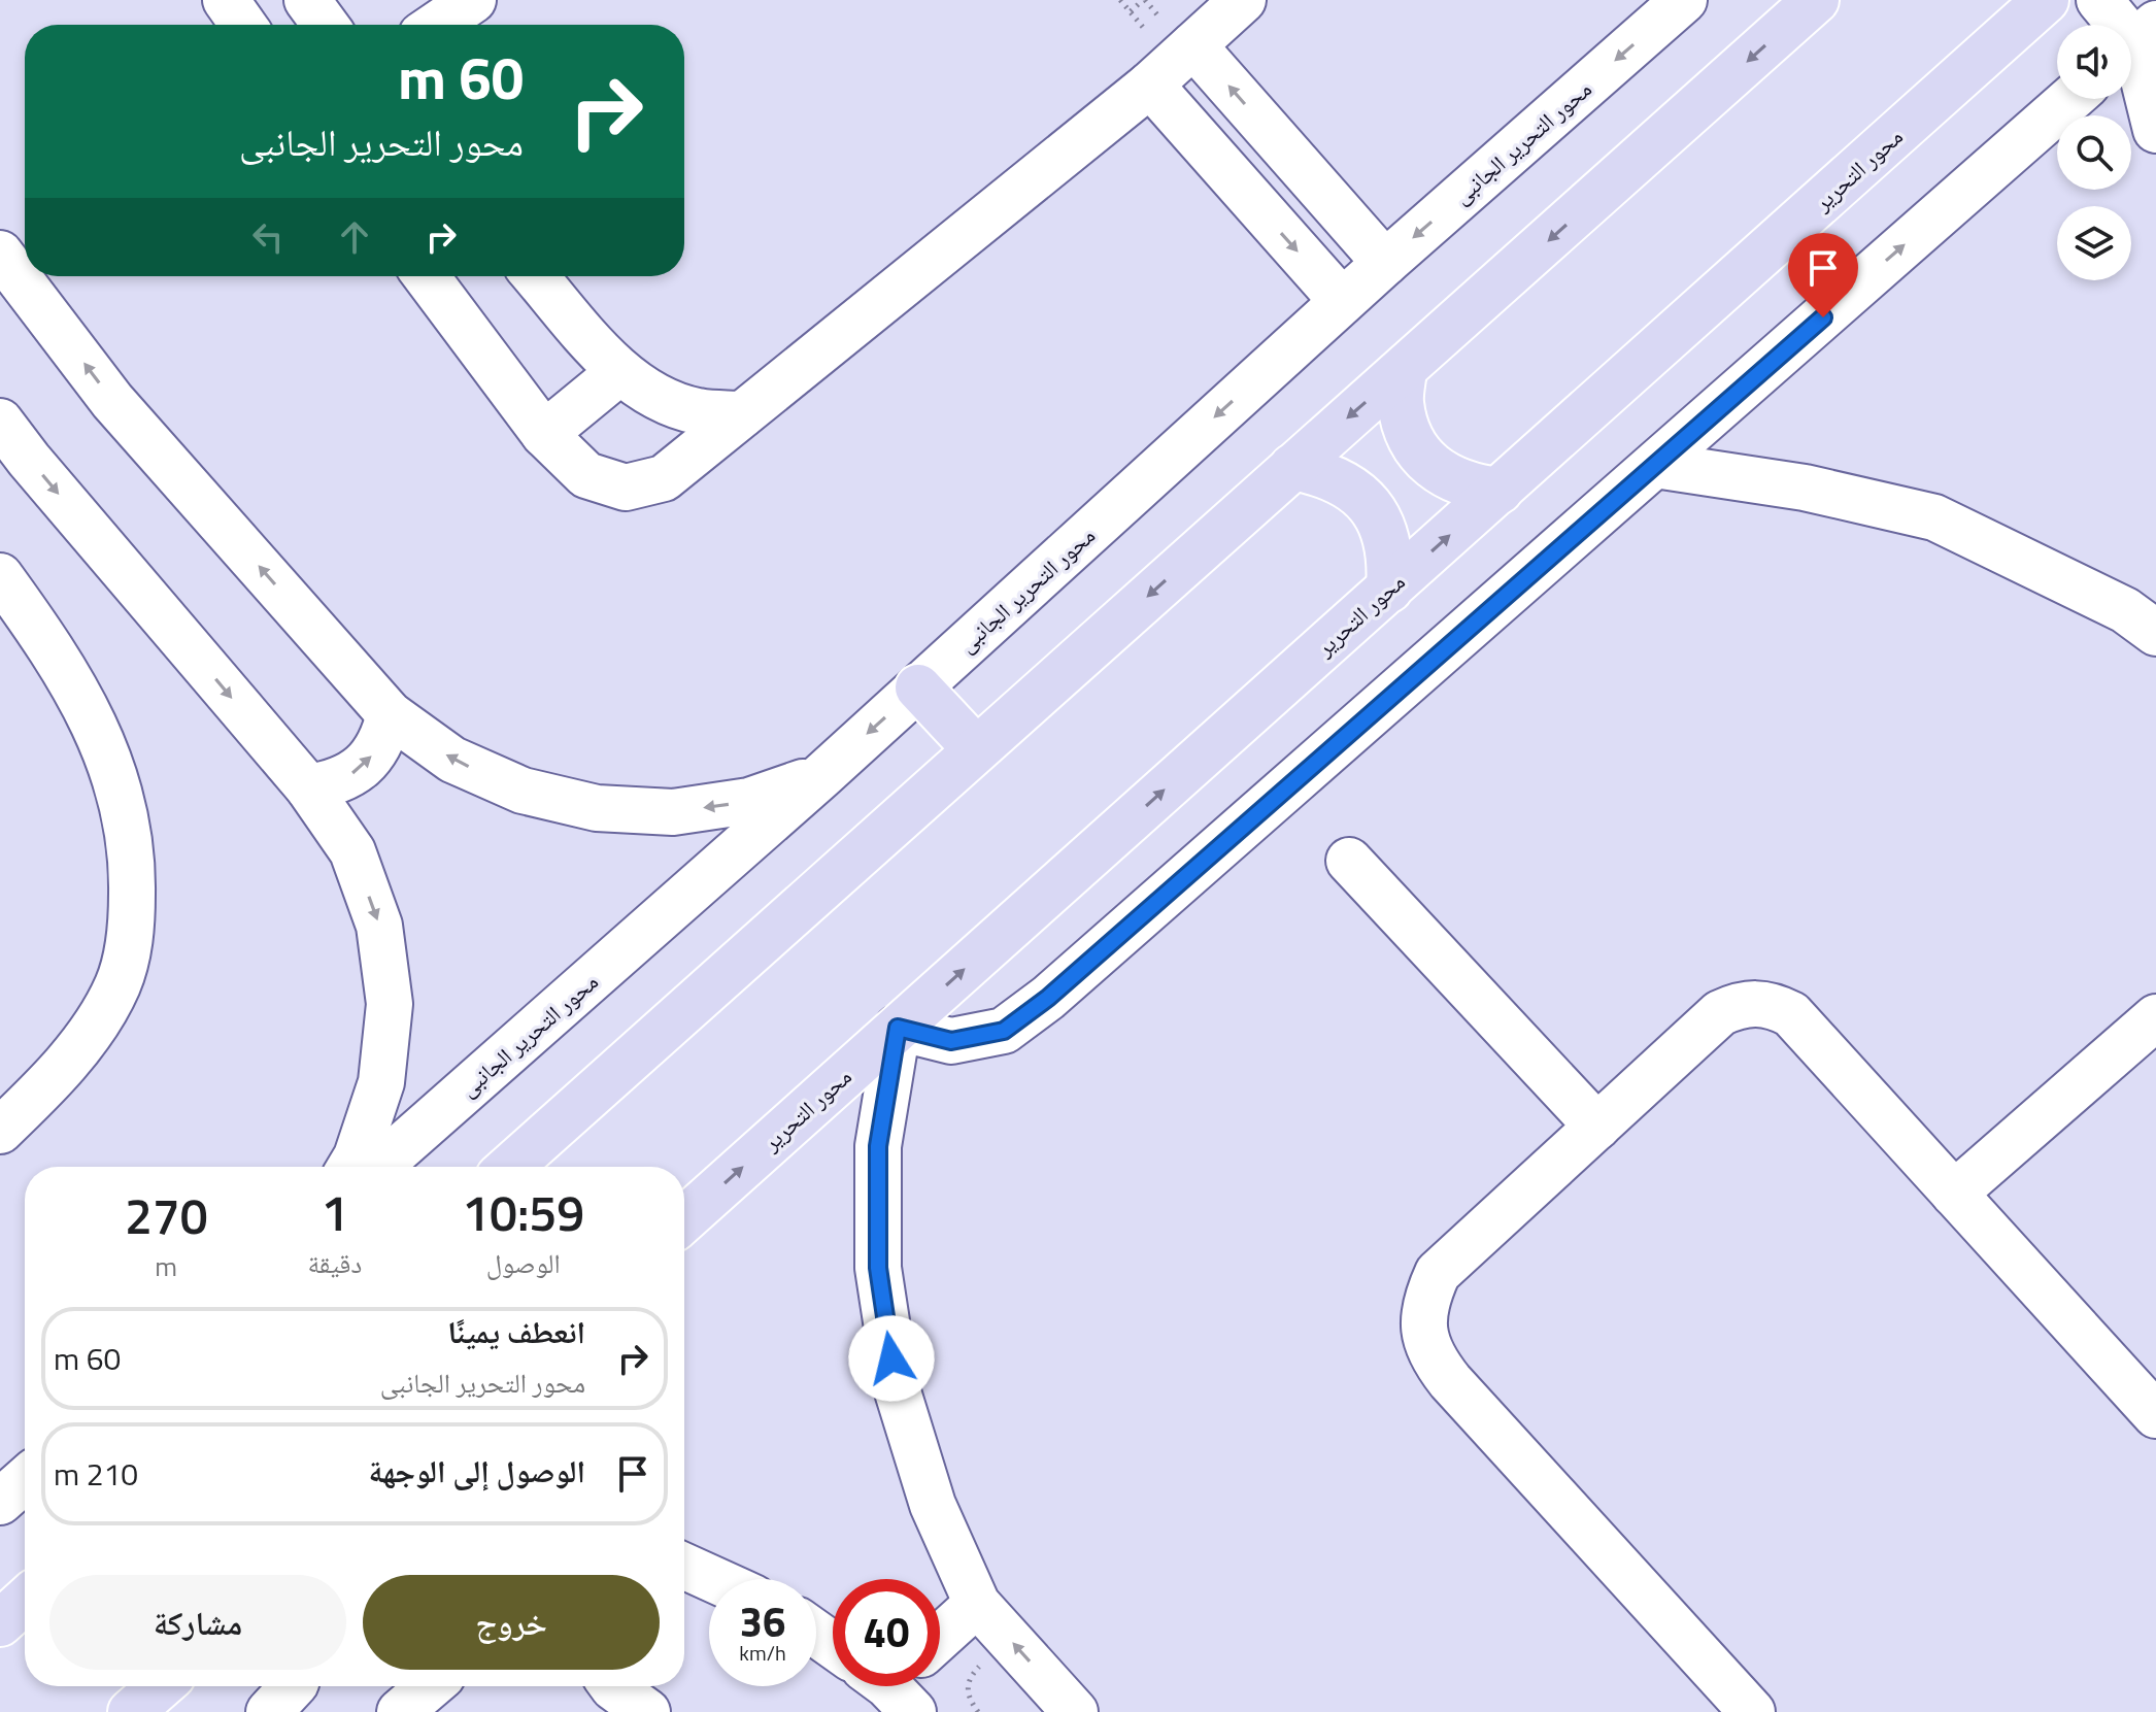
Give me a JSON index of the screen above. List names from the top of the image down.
{
  "streets": {
    "main road": ["محور التحرير"],
    "street": ["محور التحرير الجانبى"]
  },
  "page": {
    "turn": ["60 m", "محور التحرير الجانبى"],
    "eta": [
      "10:59",
      "الوصول",
      "1",
      "دقيقة",
      "270",
      "m"
    ],
    "list": [
      {
        "name": "انعطف يمينًا",
        "note": "محور التحرير الجانبى",
        "value": "60 m"
      },
      {
        "name": "الوصول إلى الوجهة",
        "value": "210 m"
      }
    ],
    "buttons": ["خروج", "مشاركة"],
    "speed": "36 km/h",
    "limit": "40"
  }
}
